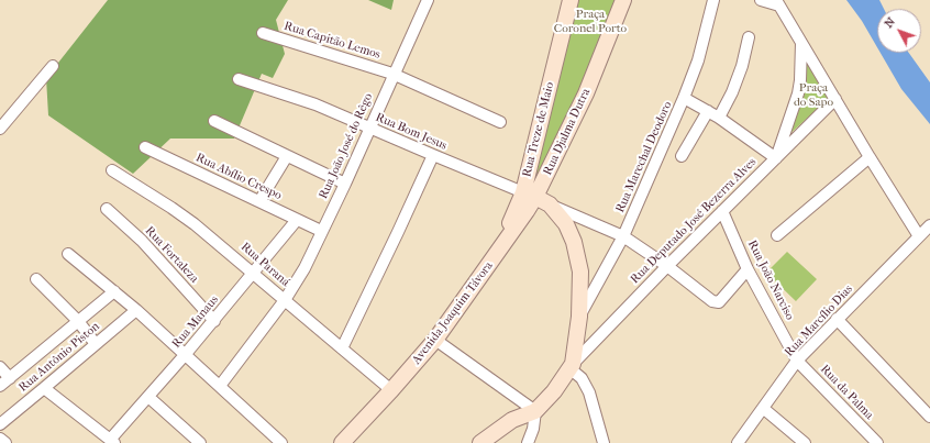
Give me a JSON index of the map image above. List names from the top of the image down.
{
  "streets": {
    "main road": ["Rua Treze de Maio", "Rua Djalma Dutra", "Avenida Joaquim Távora"],
    "street": [
      "Rua Capitão Lemos",
      "Rua Bom Jesus",
      "Rua João José do Rêgo",
      "Rua Marechal Deodoro",
      "Rua Abílio Crespo",
      "Rua Deputado José Bezerra Alves",
      "Rua Fortaleza",
      "Rua Paraná",
      "Rua João Narciso",
      "Rua Marcílio Dias",
      "Rua Manaus",
      "Rua Antônio Piston",
      "Rua da Palma"
    ]
  },
  "crossings": [
    ["Rua Capitão Lemos", "Rua João José do Rêgo"],
    ["Rua Treze de Maio", "Rua Bom Jesus"],
    ["Rua Treze de Maio", "Rua Djalma Dutra"],
    ["Rua Treze de Maio", "Avenida Joaquim Távora"],
    ["Rua Bom Jesus", "Rua Djalma Dutra"],
    ["Rua Bom Jesus", "Rua João José do Rêgo"],
    ["Rua João José do Rêgo", "Rua Abílio Crespo"],
    ["Rua João José do Rêgo", "Rua Paraná"],
    ["Rua Abílio Crespo", "Rua Manaus"],
    ["Rua Deputado José Bezerra Alves", "Rua João Narciso"],
    ["Rua Fortaleza", "Rua Manaus"],
    ["Rua Paraná", "Avenida Joaquim Távora"],
    ["Rua Paraná", "Rua Manaus"],
    ["Rua João Narciso", "Rua Marcílio Dias"],
    ["Rua João Narciso", "Rua da Palma"],
    ["Rua Marcílio Dias", "Rua da Palma"]
  ],
  "parks": ["Praça Coronel Porto", "Praça do Sapo"],
  "north": "top left"
}
